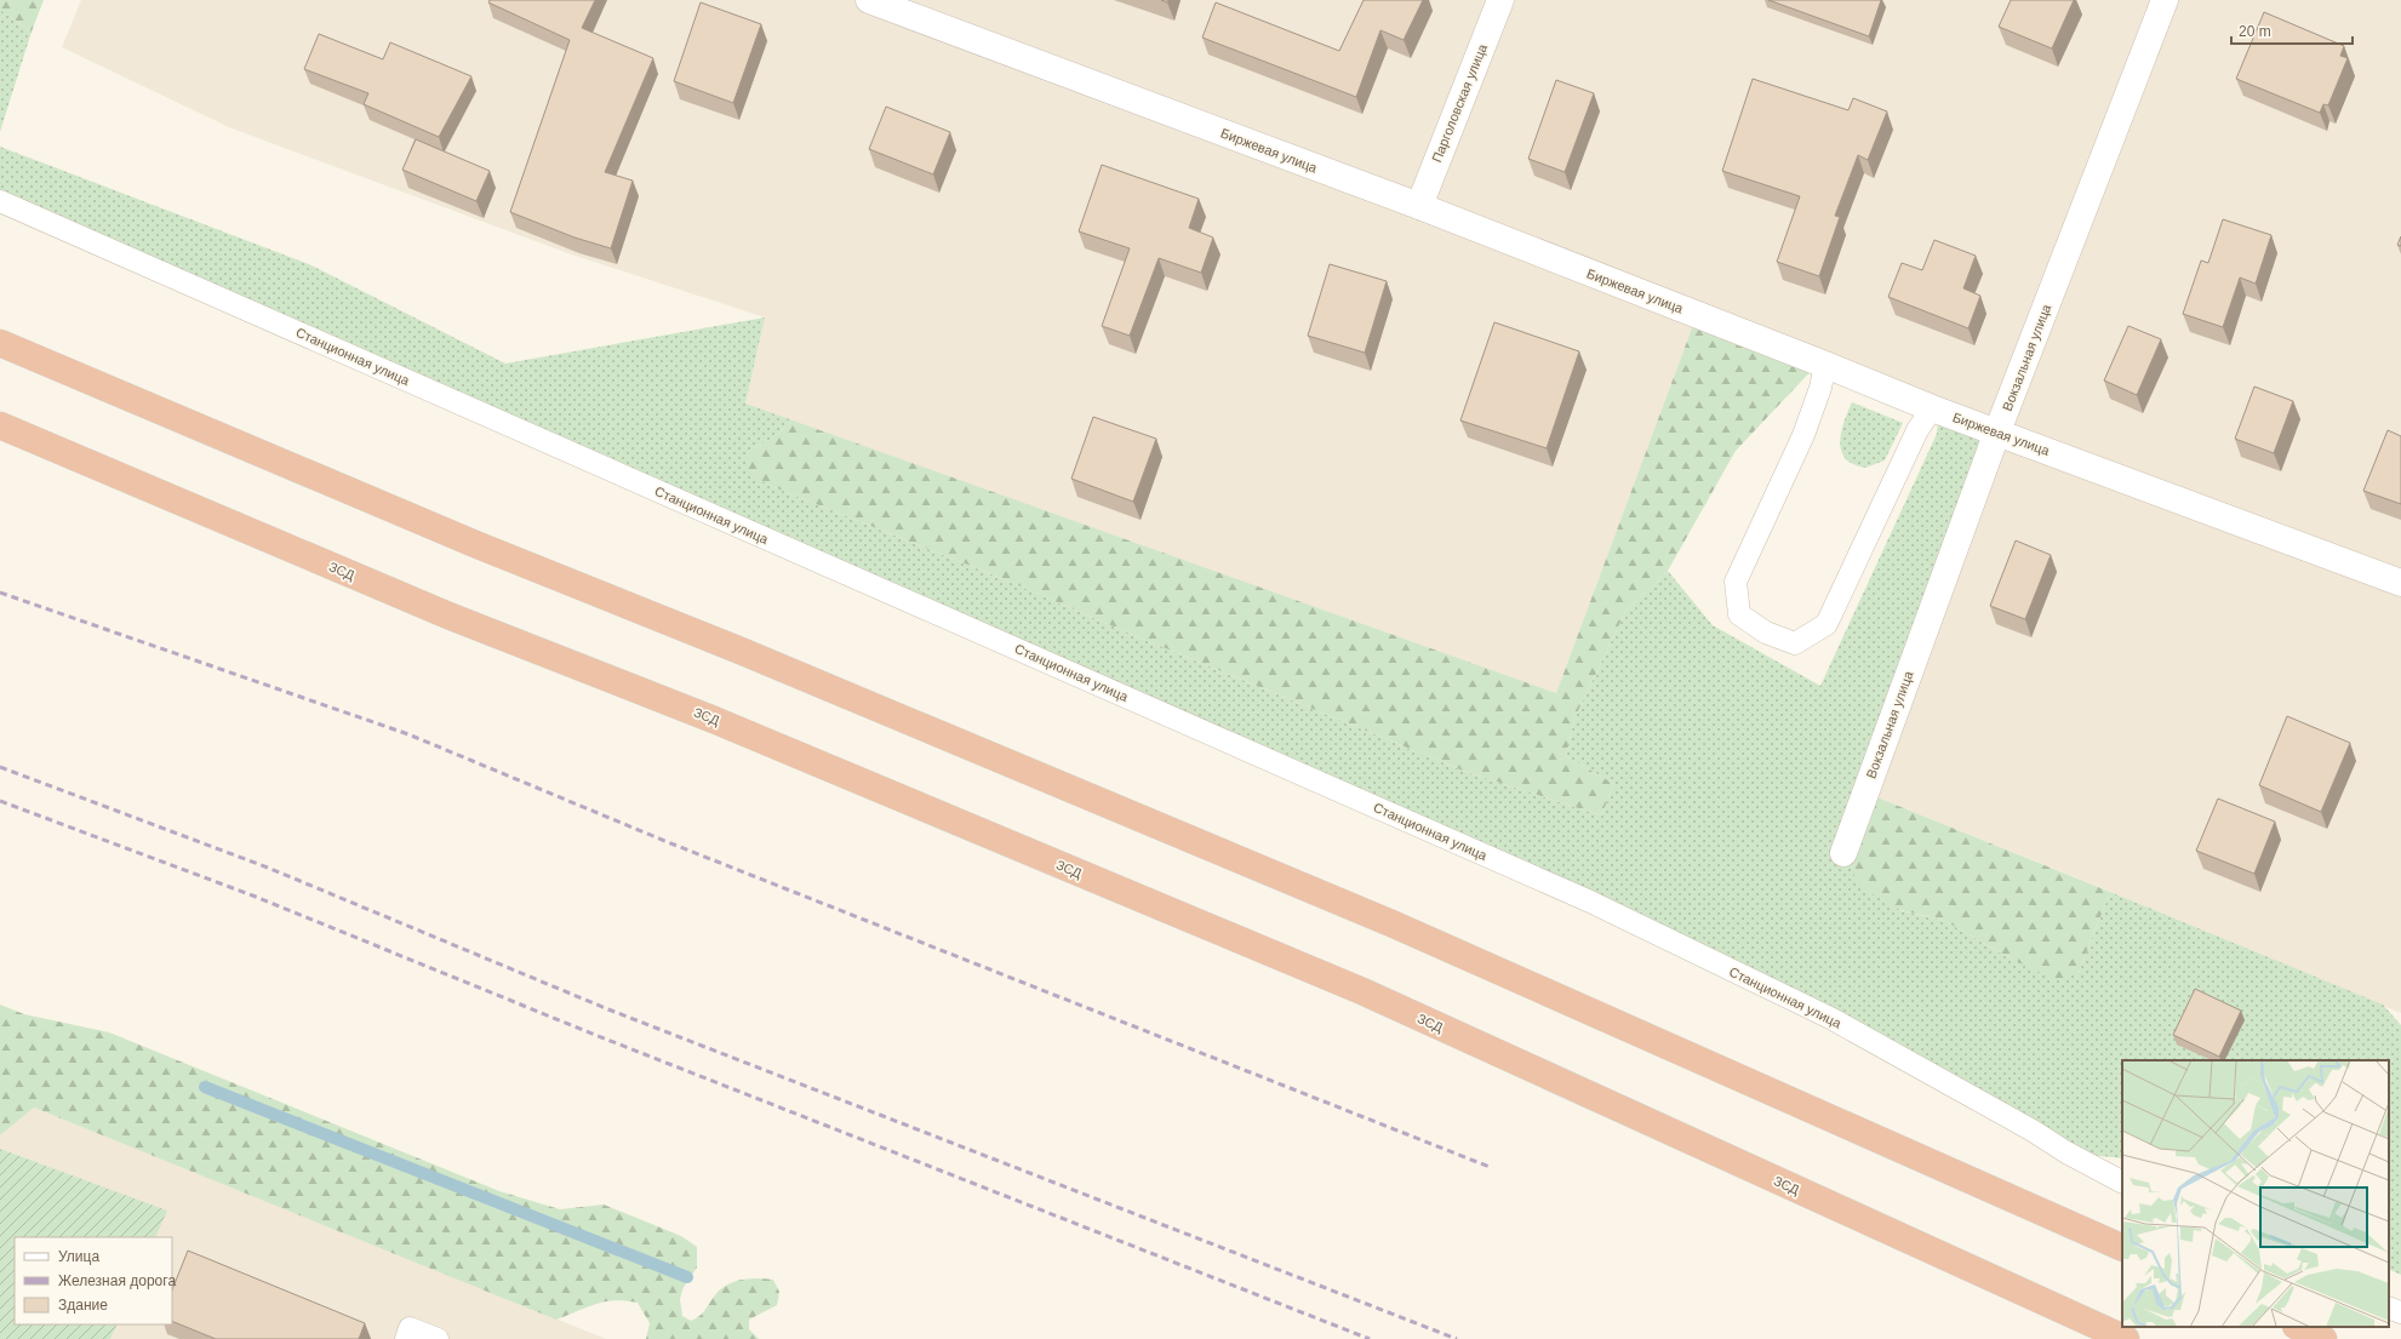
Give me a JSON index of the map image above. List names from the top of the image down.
{
  "streets": {
    "highway": ["ЗСД"],
    "street": ["Парголовская улица", "Биржевая улица", "Вокзальная улица"],
    "lane": ["Станционная улица"]
  },
  "crossings": [
    ["Парголовская улица", "Биржевая улица"],
    ["Биржевая улица", "Вокзальная улица"]
  ],
  "legend": ["Улица", "Железная дорога", "Здание"],
  "scale_bar": "20 m"
}
